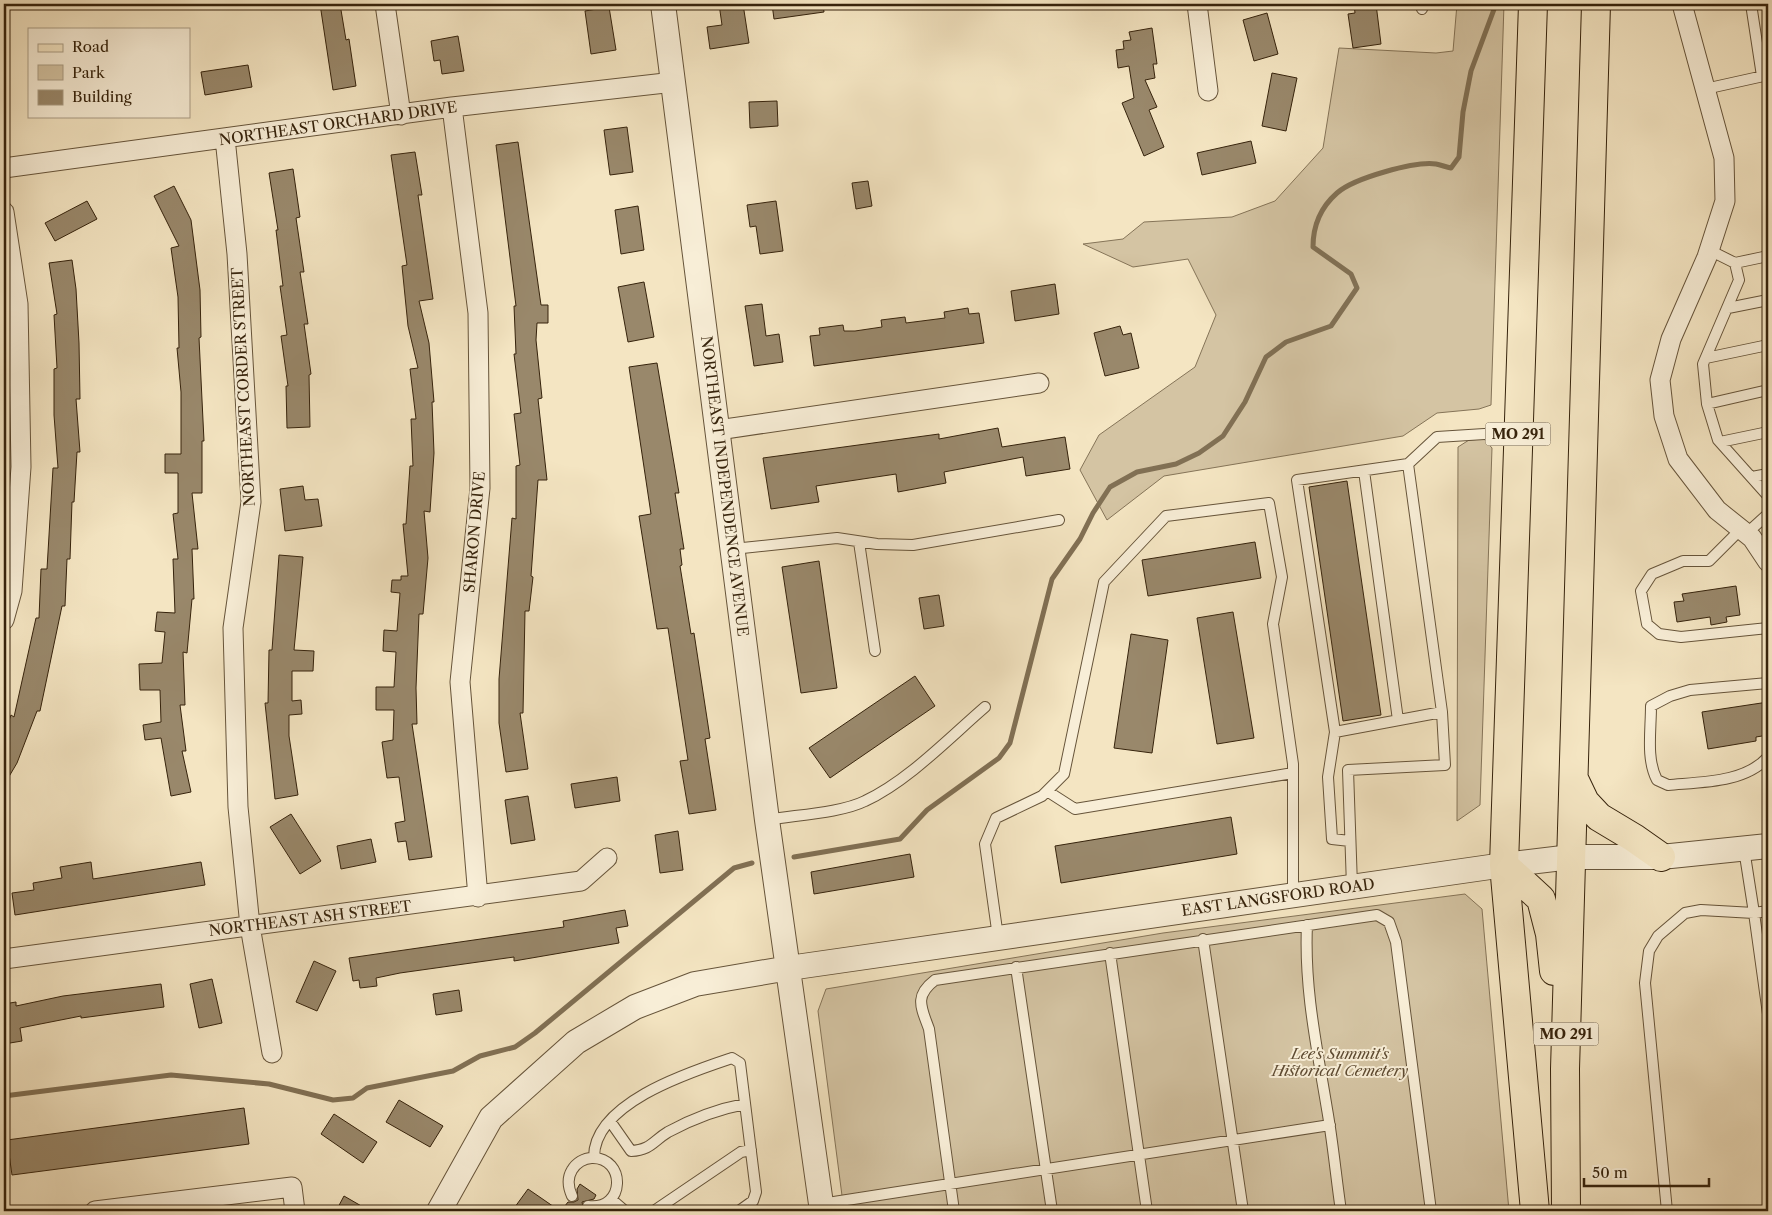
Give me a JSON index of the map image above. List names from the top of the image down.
{
  "streets": {
    "main road": ["MO 291"],
    "street": [
      "NORTHEAST ORCHARD DRIVE",
      "NORTHEAST CORDER STREET",
      "NORTHEAST INDEPENDENCE AVENUE",
      "SHARON DRIVE",
      "EAST LANGSFORD ROAD",
      "NORTHEAST ASH STREET"
    ]
  },
  "crossings": [
    ["NORTHEAST ORCHARD DRIVE", "NORTHEAST CORDER STREET"],
    ["NORTHEAST ORCHARD DRIVE", "NORTHEAST INDEPENDENCE AVENUE"],
    ["NORTHEAST ORCHARD DRIVE", "SHARON DRIVE"],
    ["NORTHEAST CORDER STREET", "NORTHEAST ASH STREET"],
    ["MO 291", "EAST LANGSFORD ROAD"],
    ["NORTHEAST INDEPENDENCE AVENUE", "EAST LANGSFORD ROAD"],
    ["SHARON DRIVE", "NORTHEAST ASH STREET"]
  ],
  "parks": ["Lee's Summit's Historical Cemetery"],
  "legend": ["Road", "Park", "Building"],
  "scale_bar": "50 m"
}
